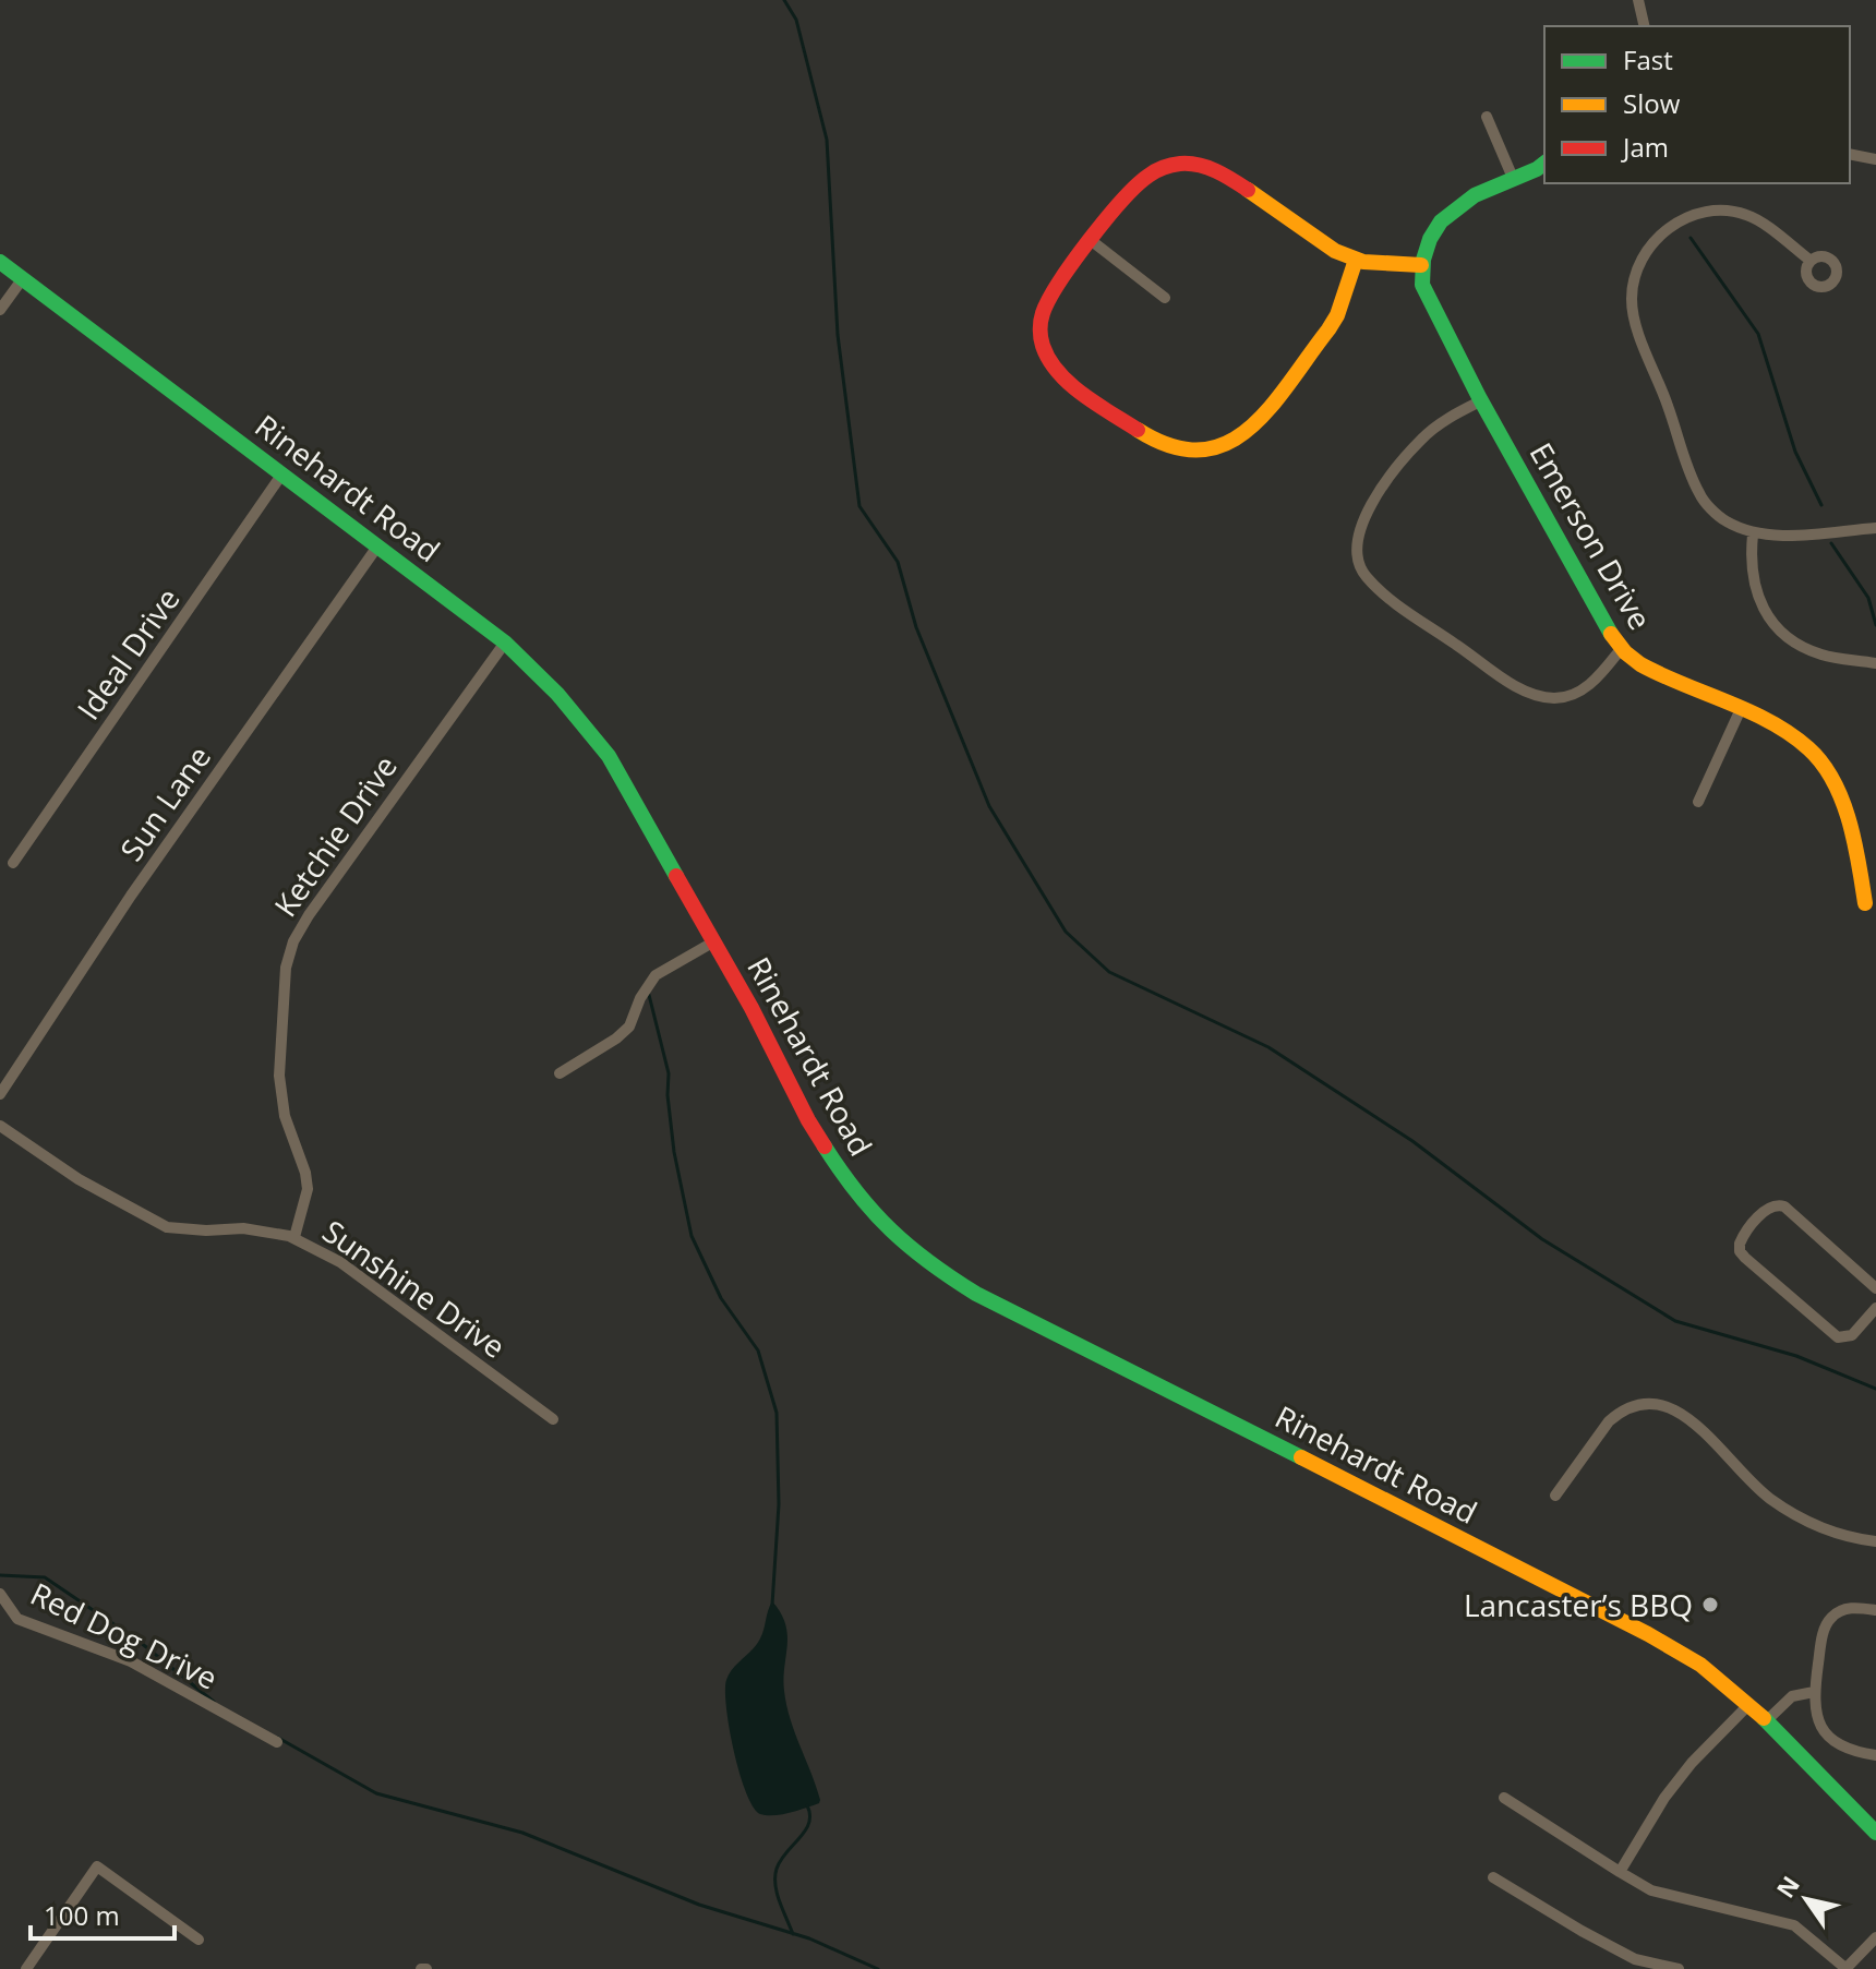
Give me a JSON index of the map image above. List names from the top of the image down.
{
  "streets": {
    "street": [
      "Rinehardt Road",
      "Emerson Drive",
      "Ideal Drive",
      "Sun Lane",
      "Ketchie Drive",
      "Sunshine Drive",
      "Red Dog Drive"
    ]
  },
  "crossings": [
    ["Rinehardt Road", "Ideal Drive"],
    ["Rinehardt Road", "Sun Lane"],
    ["Rinehardt Road", "Ketchie Drive"],
    ["Ketchie Drive", "Sunshine Drive"]
  ],
  "places": ["Lancaster’s BBQ"],
  "legend": ["Fast", "Slow", "Jam"],
  "scale_bar": "100 m",
  "north": "top left"
}
